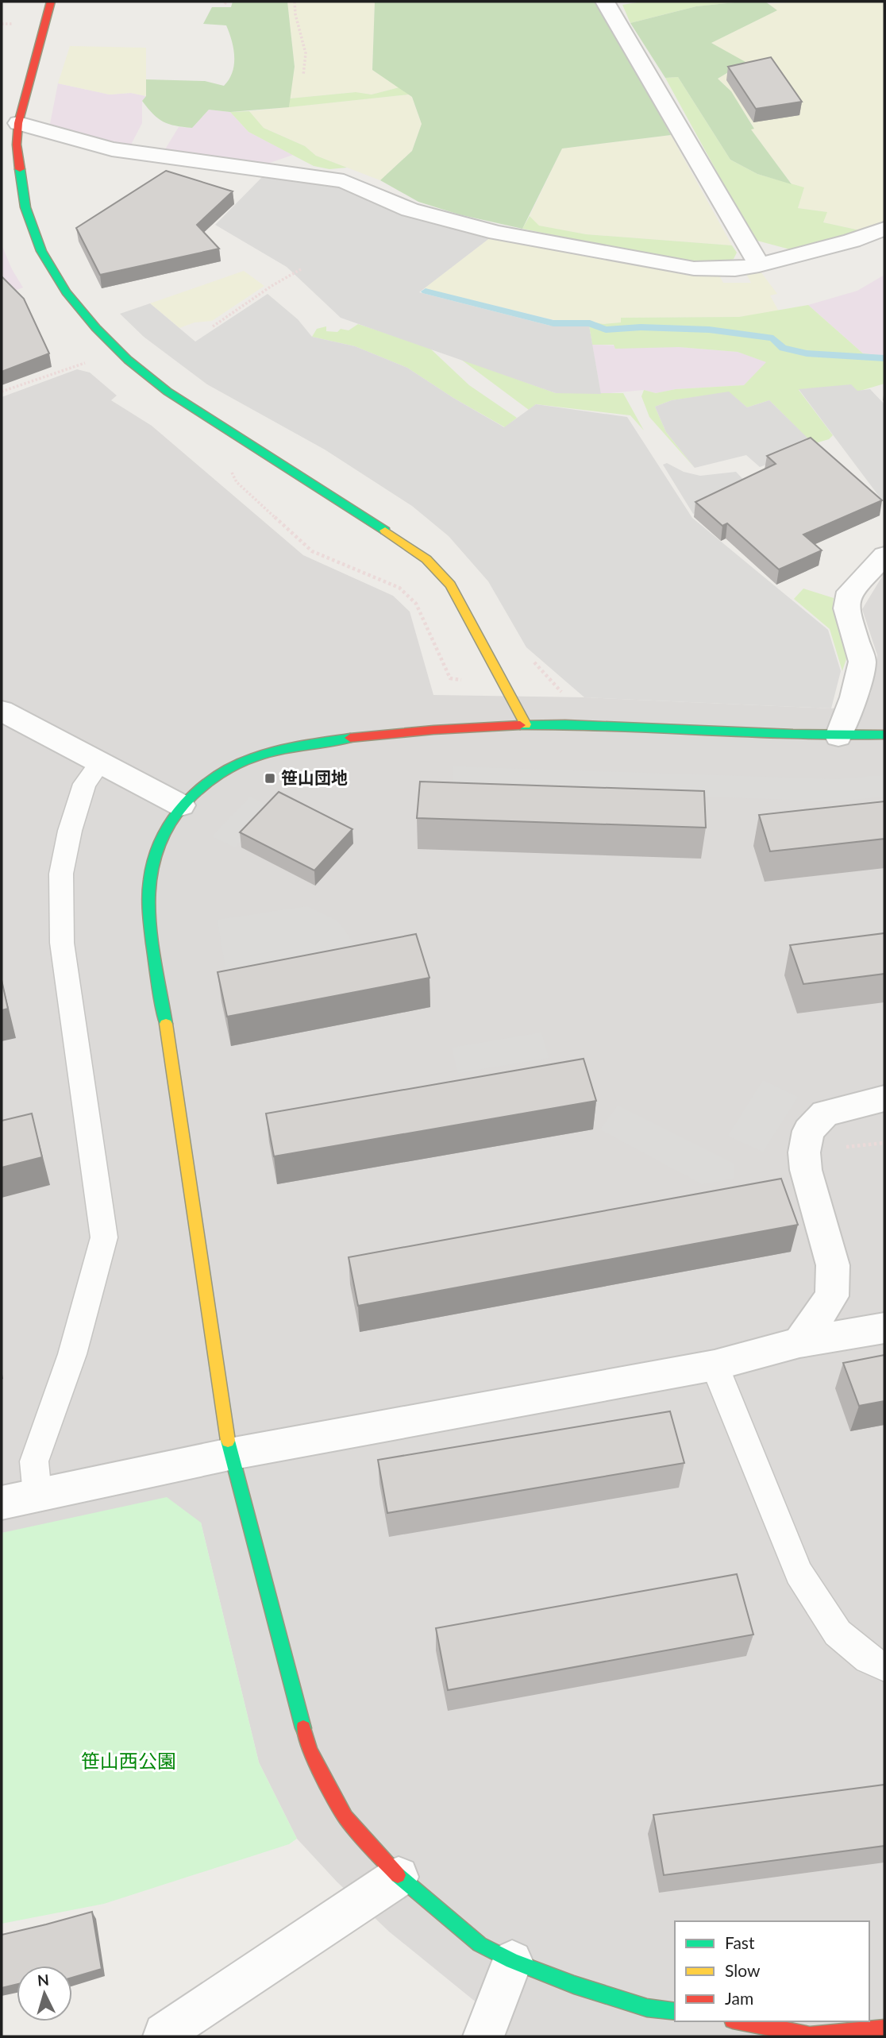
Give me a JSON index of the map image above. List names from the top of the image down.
{
  "parks": ["笹山西公園"],
  "places": {
    "transit": ["笹山団地"]
  },
  "legend": ["Fast", "Slow", "Jam"],
  "north": "top"
}
